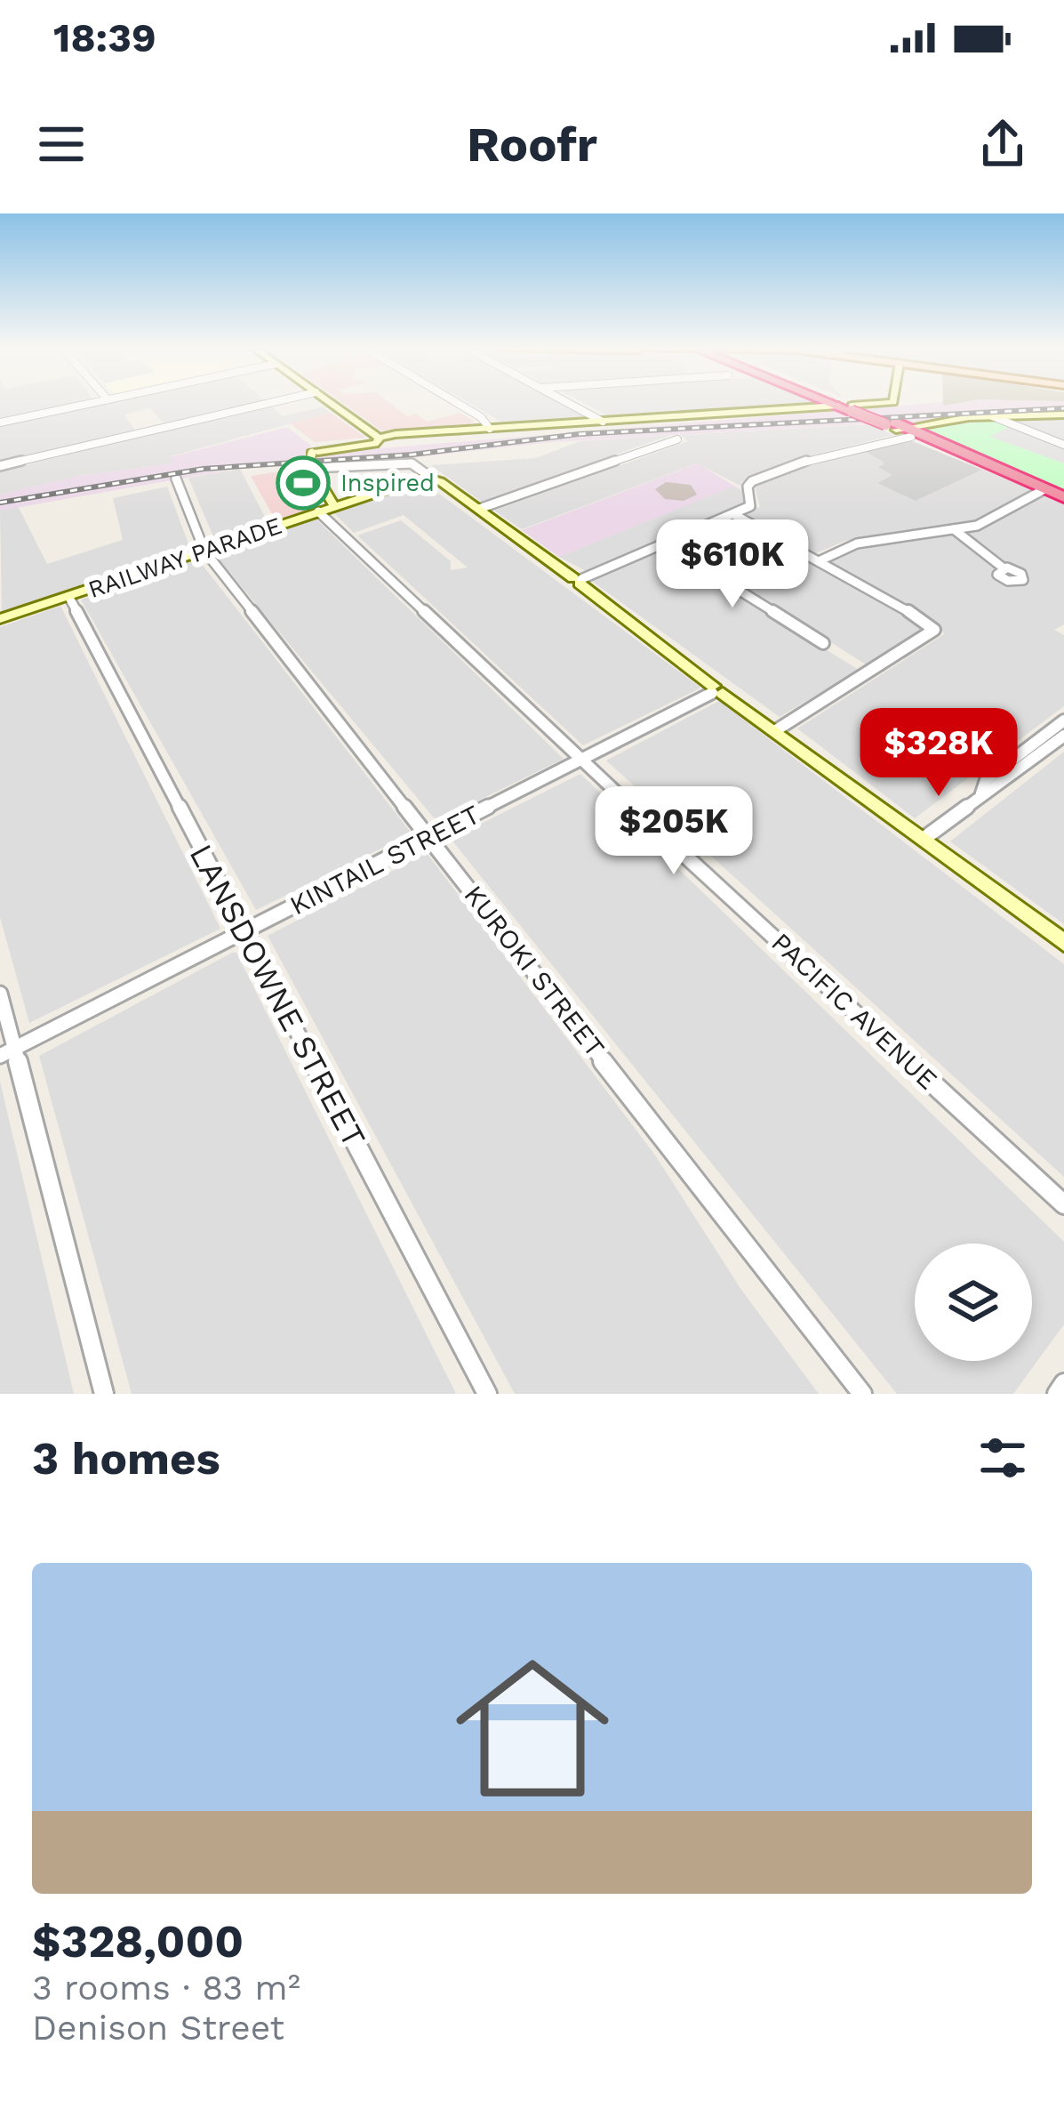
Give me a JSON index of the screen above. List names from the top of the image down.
{
  "streets": {
    "street": [
      "RAILWAY PARADE",
      "KINTAIL STREET",
      "KUROKI STREET",
      "LANSDOWNE STREET",
      "PACIFIC AVENUE"
    ]
  },
  "crossings": [
    ["RAILWAY PARADE", "KUROKI STREET"],
    ["RAILWAY PARADE", "LANSDOWNE STREET"],
    ["RAILWAY PARADE", "PACIFIC AVENUE"],
    ["KINTAIL STREET", "KUROKI STREET"],
    ["KINTAIL STREET", "LANSDOWNE STREET"],
    ["KINTAIL STREET", "PACIFIC AVENUE"]
  ],
  "places": {
    "sports": ["Inspired"]
  },
  "page": {
    "status": "18:39",
    "header": "Roofr",
    "price": ["$610K", "$328K", "$205K"],
    "heading": "3 homes",
    "list": [
      {
        "name": "$328,000",
        "note": "3 rooms · 83 m² · Denison Street"
      }
    ]
  }
}
